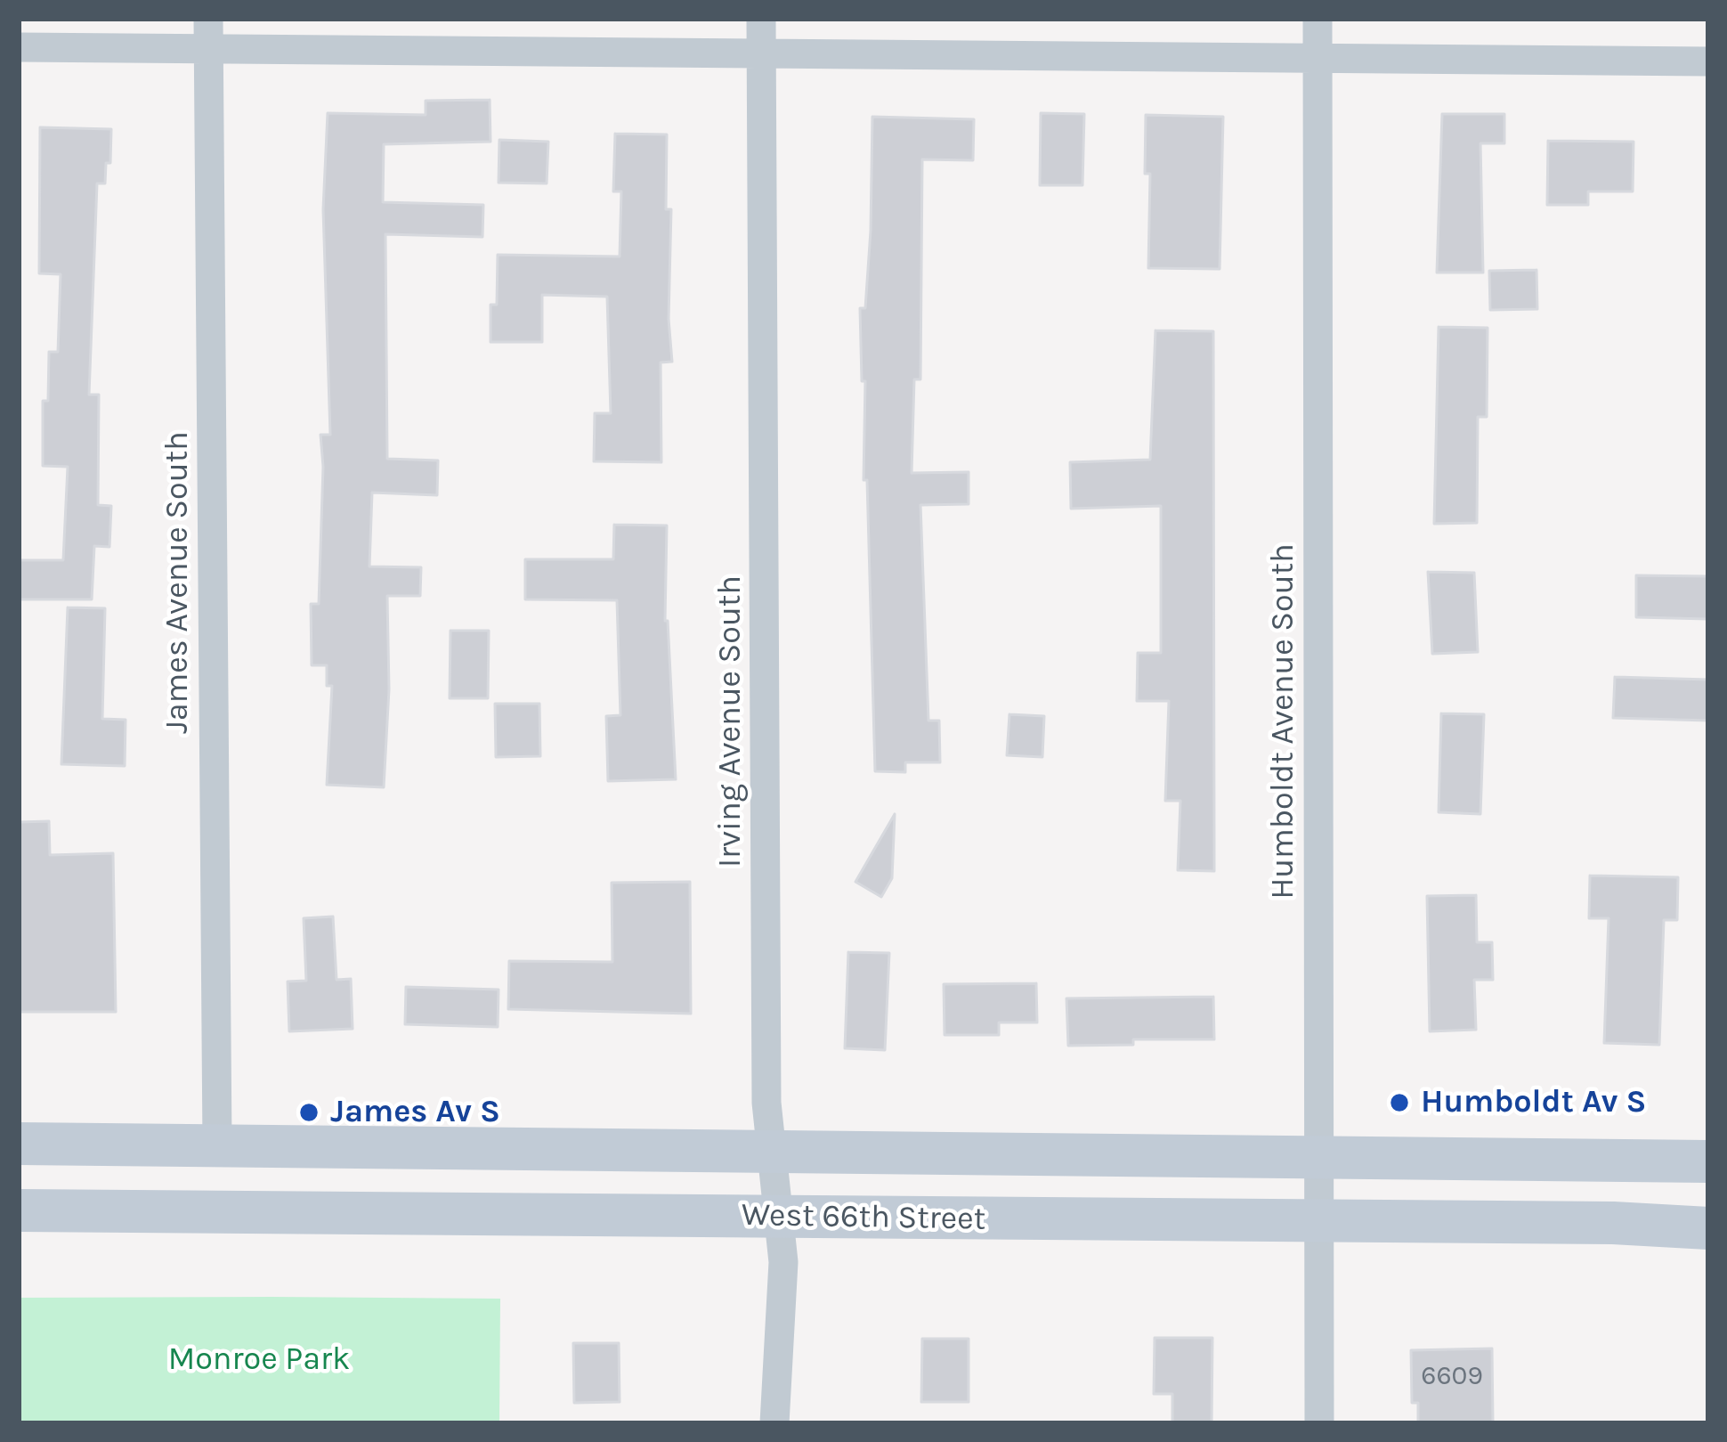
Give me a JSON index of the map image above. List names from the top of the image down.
{
  "streets": {
    "main road": ["West 66th Street"],
    "street": ["James Avenue South", "Irving Avenue South", "Humboldt Avenue South"]
  },
  "crossings": [
    ["James Avenue South", "West 66th Street"],
    ["Irving Avenue South", "West 66th Street"],
    ["Humboldt Avenue South", "West 66th Street"]
  ],
  "parks": ["Monroe Park"],
  "places": ["Humboldt Av S", "James Av S"],
  "house_numbers": ["6609"]
}
